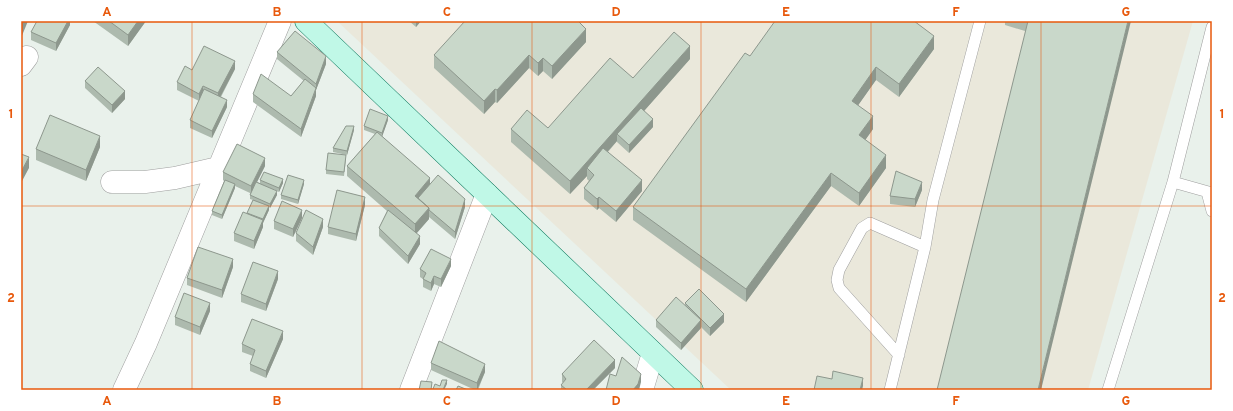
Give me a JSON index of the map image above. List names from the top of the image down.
{
  "grid": {
    "columns": [
      "A",
      "B",
      "C",
      "D",
      "E",
      "F",
      "G"
    ],
    "rows": ["1", "2"]
  }
}
